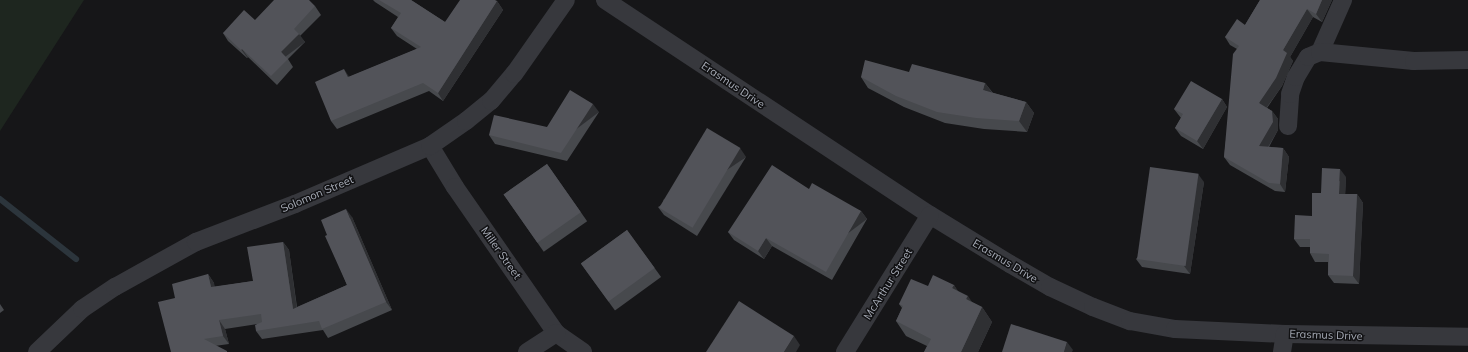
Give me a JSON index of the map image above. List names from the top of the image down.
{
  "streets": {
    "street": [
      "Erasmus Drive",
      "Solomon Street",
      "Miller Street",
      "McArthur Street"
    ]
  },
  "crossings": [
    ["Erasmus Drive", "McArthur Street"],
    ["Solomon Street", "Miller Street"]
  ]
}
